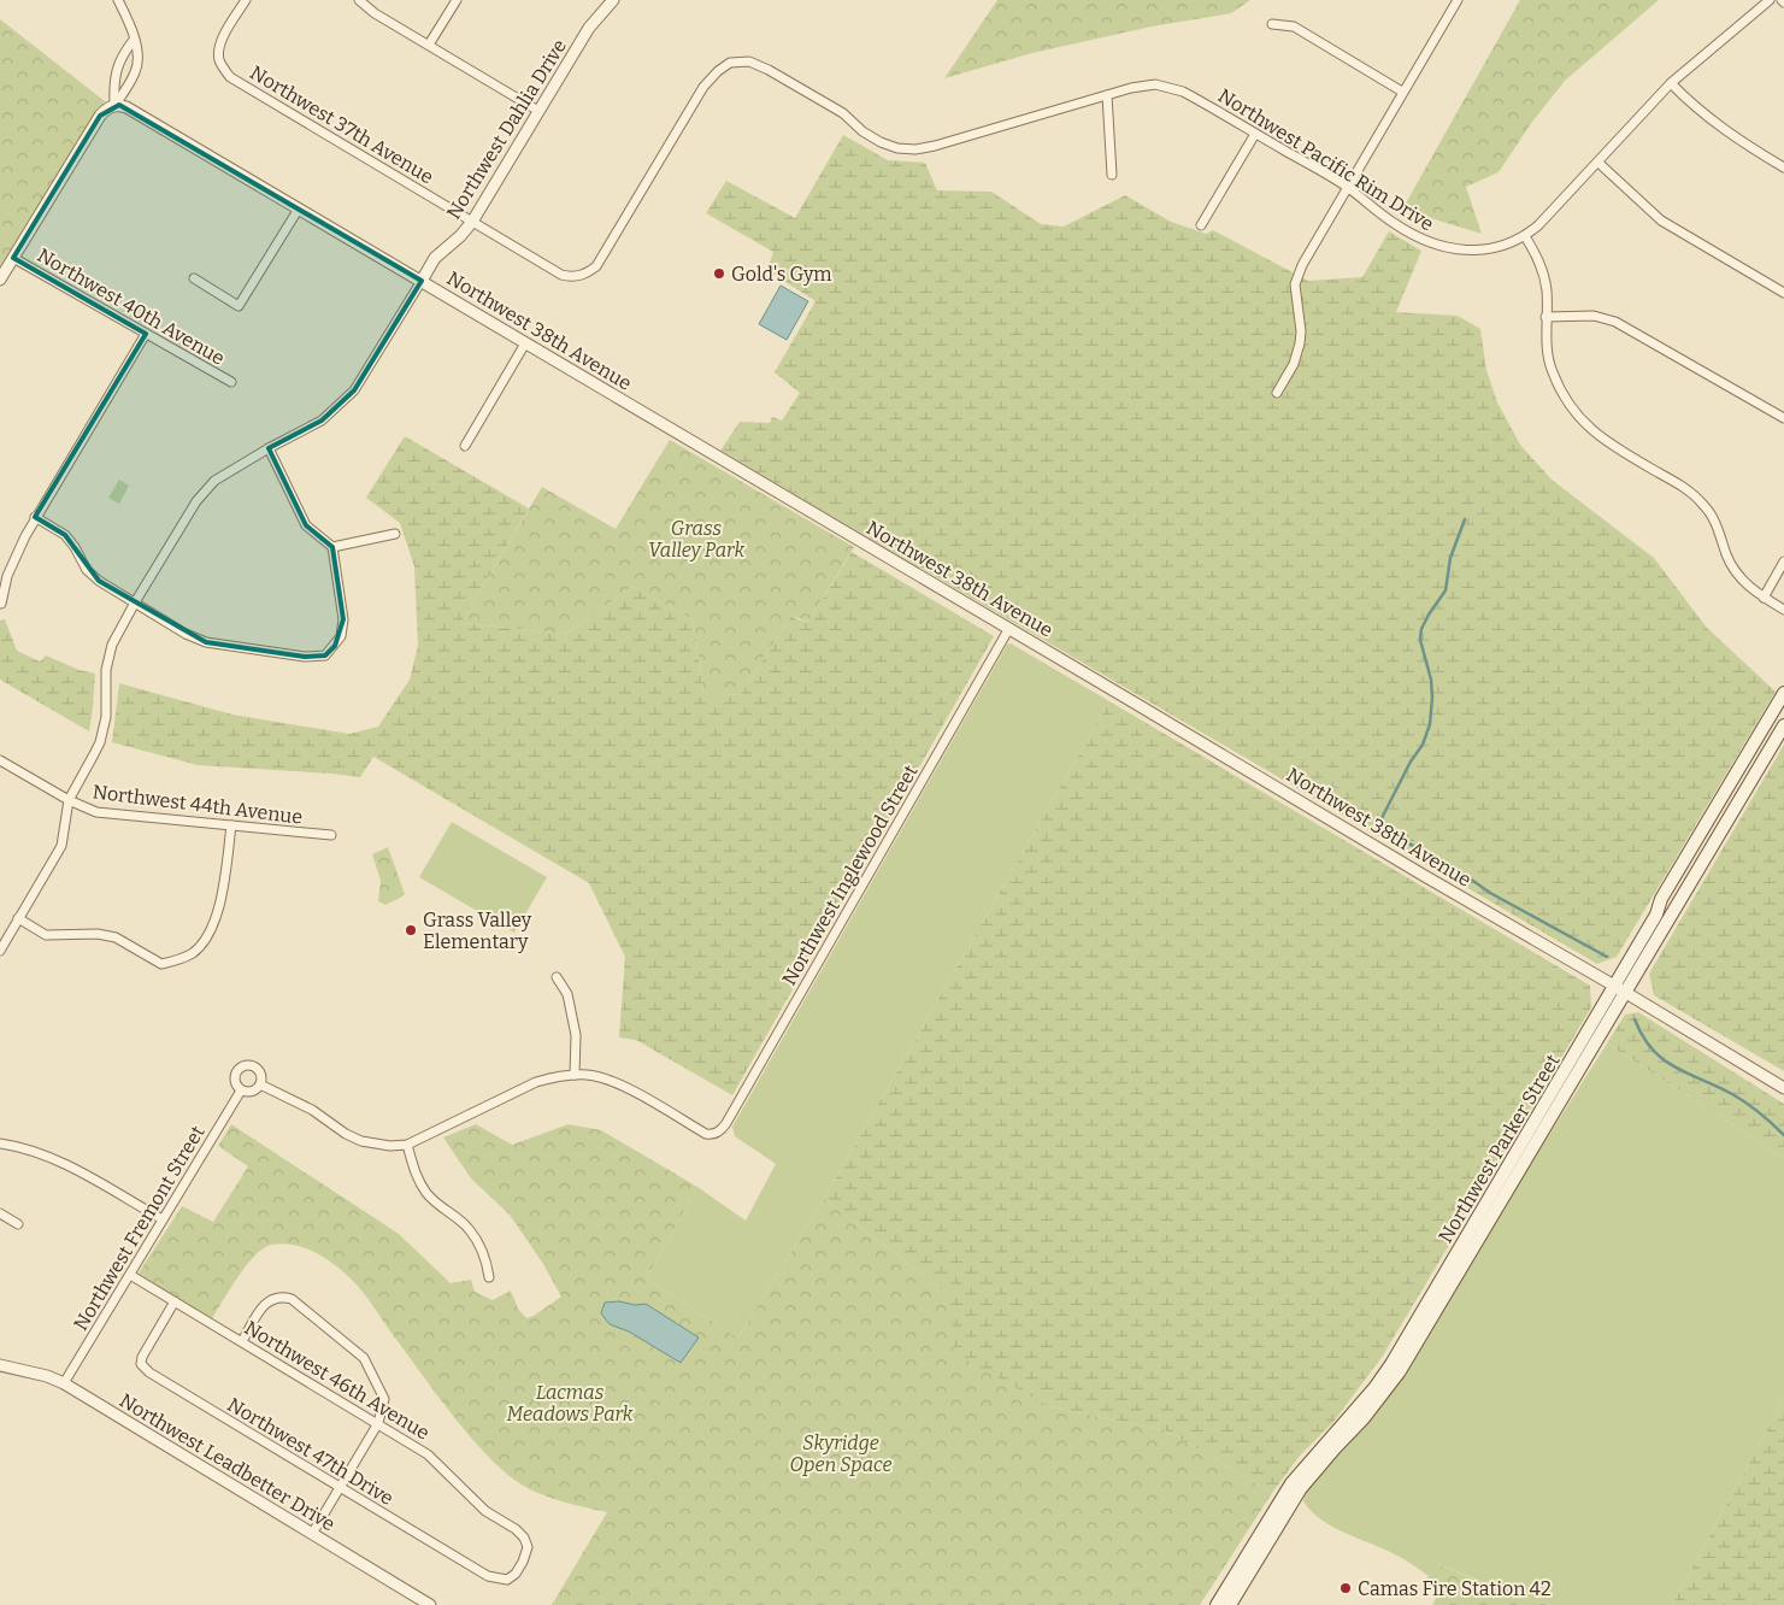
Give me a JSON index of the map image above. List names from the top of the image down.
{
  "streets": {
    "main road": ["Northwest Parker Street"],
    "street": [
      "Northwest 37th Avenue",
      "Northwest Dahlia Drive",
      "Northwest Pacific Rim Drive",
      "Northwest 40th Avenue",
      "Northwest 38th Avenue",
      "Northwest 44th Avenue",
      "Northwest Inglewood Street",
      "Northwest Fremont Street",
      "Northwest 46th Avenue",
      "Northwest 47th Drive",
      "Northwest Leadbetter Drive"
    ]
  },
  "crossings": [
    ["Northwest 37th Avenue", "Northwest Dahlia Drive"],
    ["Northwest 37th Avenue", "Northwest Pacific Rim Drive"],
    ["Northwest Dahlia Drive", "Northwest 38th Avenue"],
    ["Northwest Dahlia Drive", "Northwest 44th Avenue"],
    ["Northwest 38th Avenue", "Northwest Inglewood Street"],
    ["Northwest 38th Avenue", "Northwest Parker Street"],
    ["Northwest Fremont Street", "Northwest 46th Avenue"],
    ["Northwest Fremont Street", "Northwest Leadbetter Drive"],
    ["Northwest 46th Avenue", "Northwest 47th Drive"]
  ],
  "parks": ["Grass Valley Park", "Lacmas Meadows Park", "Skyridge Open Space"],
  "places": ["Gold's Gym", "Grass Valley Elementary", "Camas Fire Station 42"]
}
